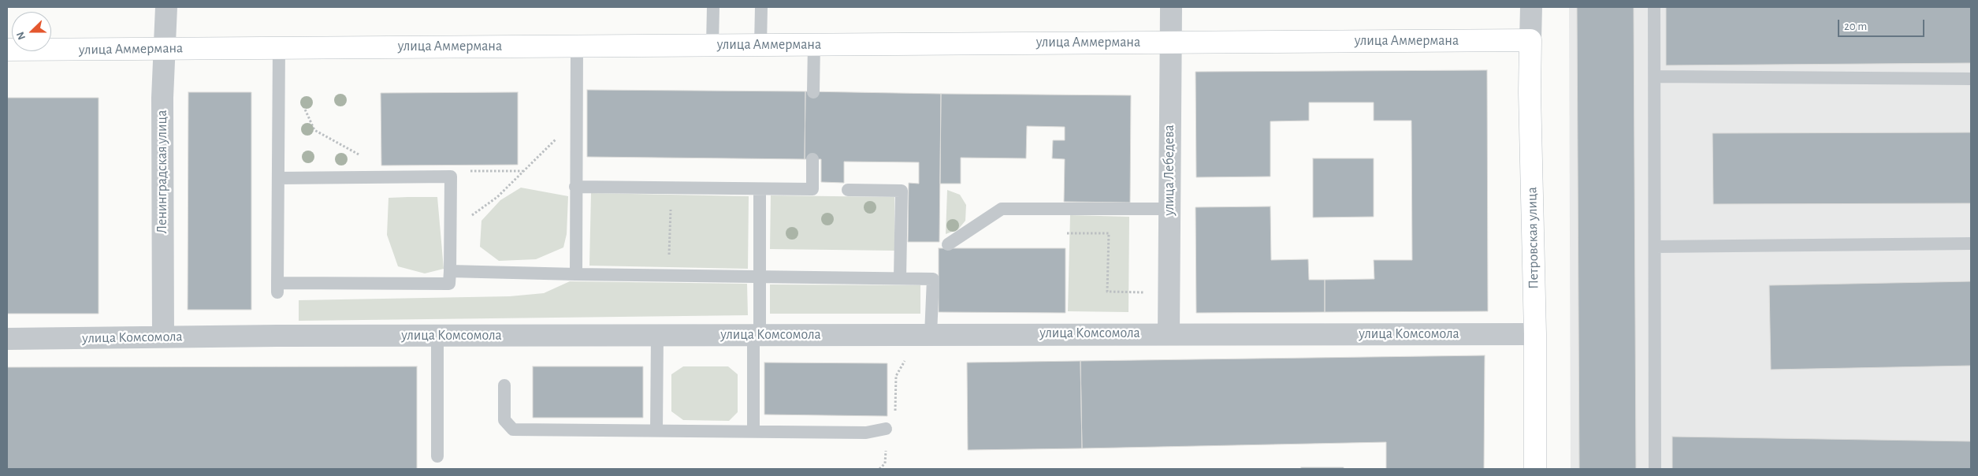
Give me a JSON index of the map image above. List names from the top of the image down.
{
  "streets": {
    "street": [
      "улица Аммермана",
      "улица Лебедева",
      "Ленинградская улица",
      "Петровская улица",
      "улица Комсомола"
    ]
  },
  "crossings": [
    ["улица Аммермана", "улица Лебедева"],
    ["улица Аммермана", "Ленинградская улица"],
    ["улица Аммермана", "Петровская улица"],
    ["улица Лебедева", "улица Комсомола"],
    ["Ленинградская улица", "улица Комсомола"],
    ["Петровская улица", "улица Комсомола"]
  ],
  "scale_bar": "20 m",
  "north": "left"
}
